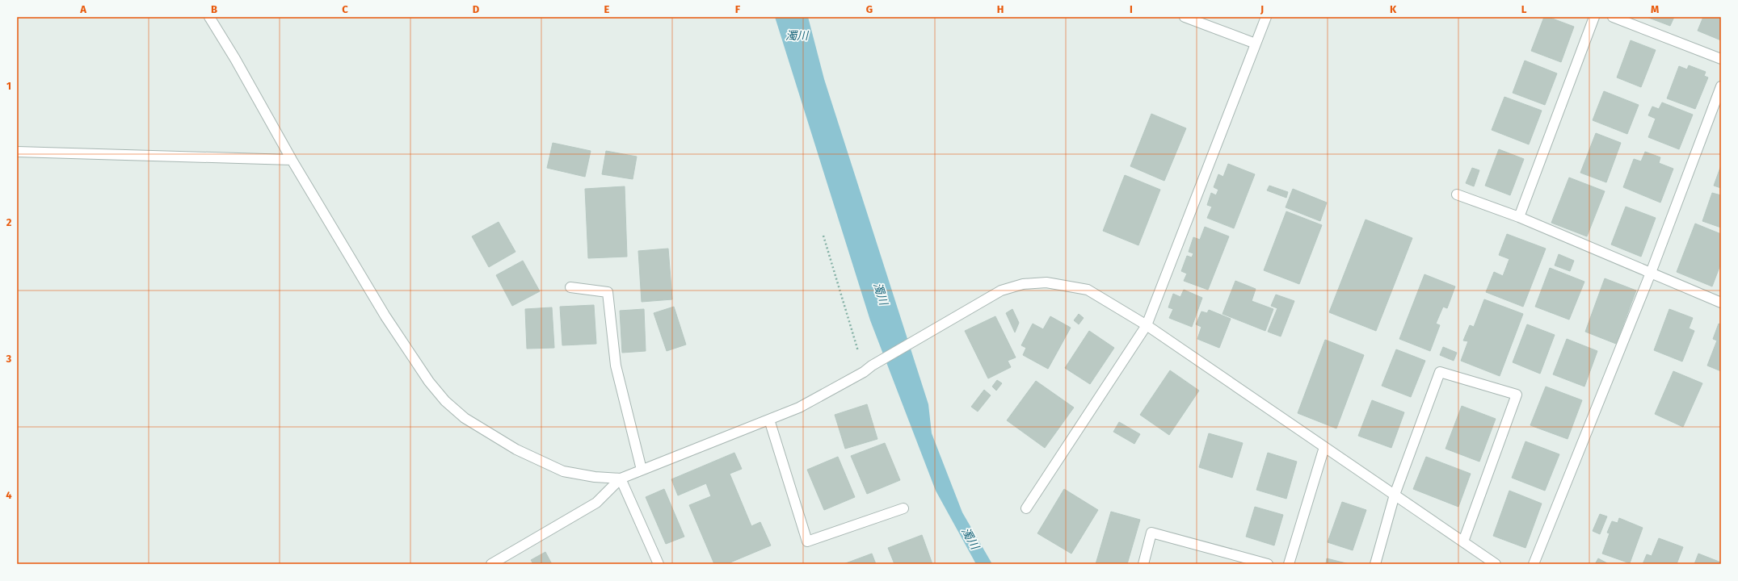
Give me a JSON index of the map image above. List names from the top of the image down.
{
  "water": ["濁川"],
  "grid": {
    "columns": [
      "A",
      "B",
      "C",
      "D",
      "E",
      "F",
      "G",
      "H",
      "I",
      "J",
      "K",
      "L",
      "M"
    ],
    "rows": [
      "1",
      "2",
      "3",
      "4"
    ]
  }
}
